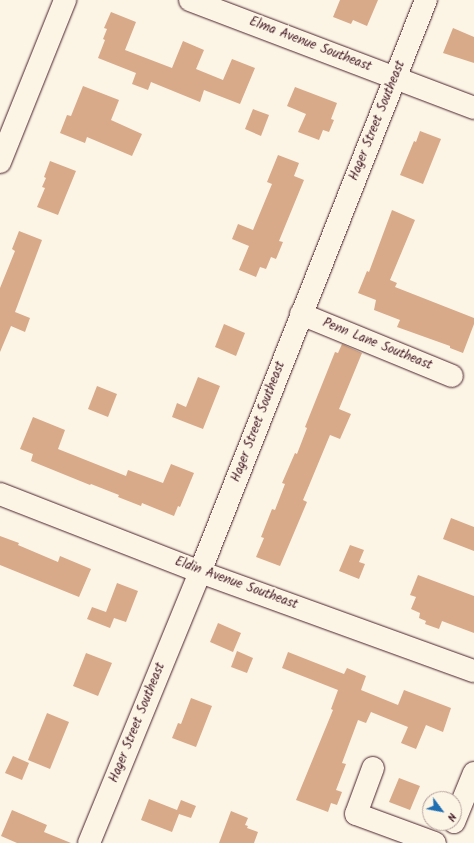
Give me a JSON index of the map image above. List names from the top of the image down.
{
  "streets": {
    "street": [
      "Elma Avenue Southeast",
      "Hager Street Southeast",
      "Penn Lane Southeast",
      "Eldin Avenue Southeast"
    ]
  },
  "crossings": [
    ["Elma Avenue Southeast", "Hager Street Southeast"],
    ["Hager Street Southeast", "Penn Lane Southeast"],
    ["Hager Street Southeast", "Eldin Avenue Southeast"]
  ],
  "north": "bottom right"
}
